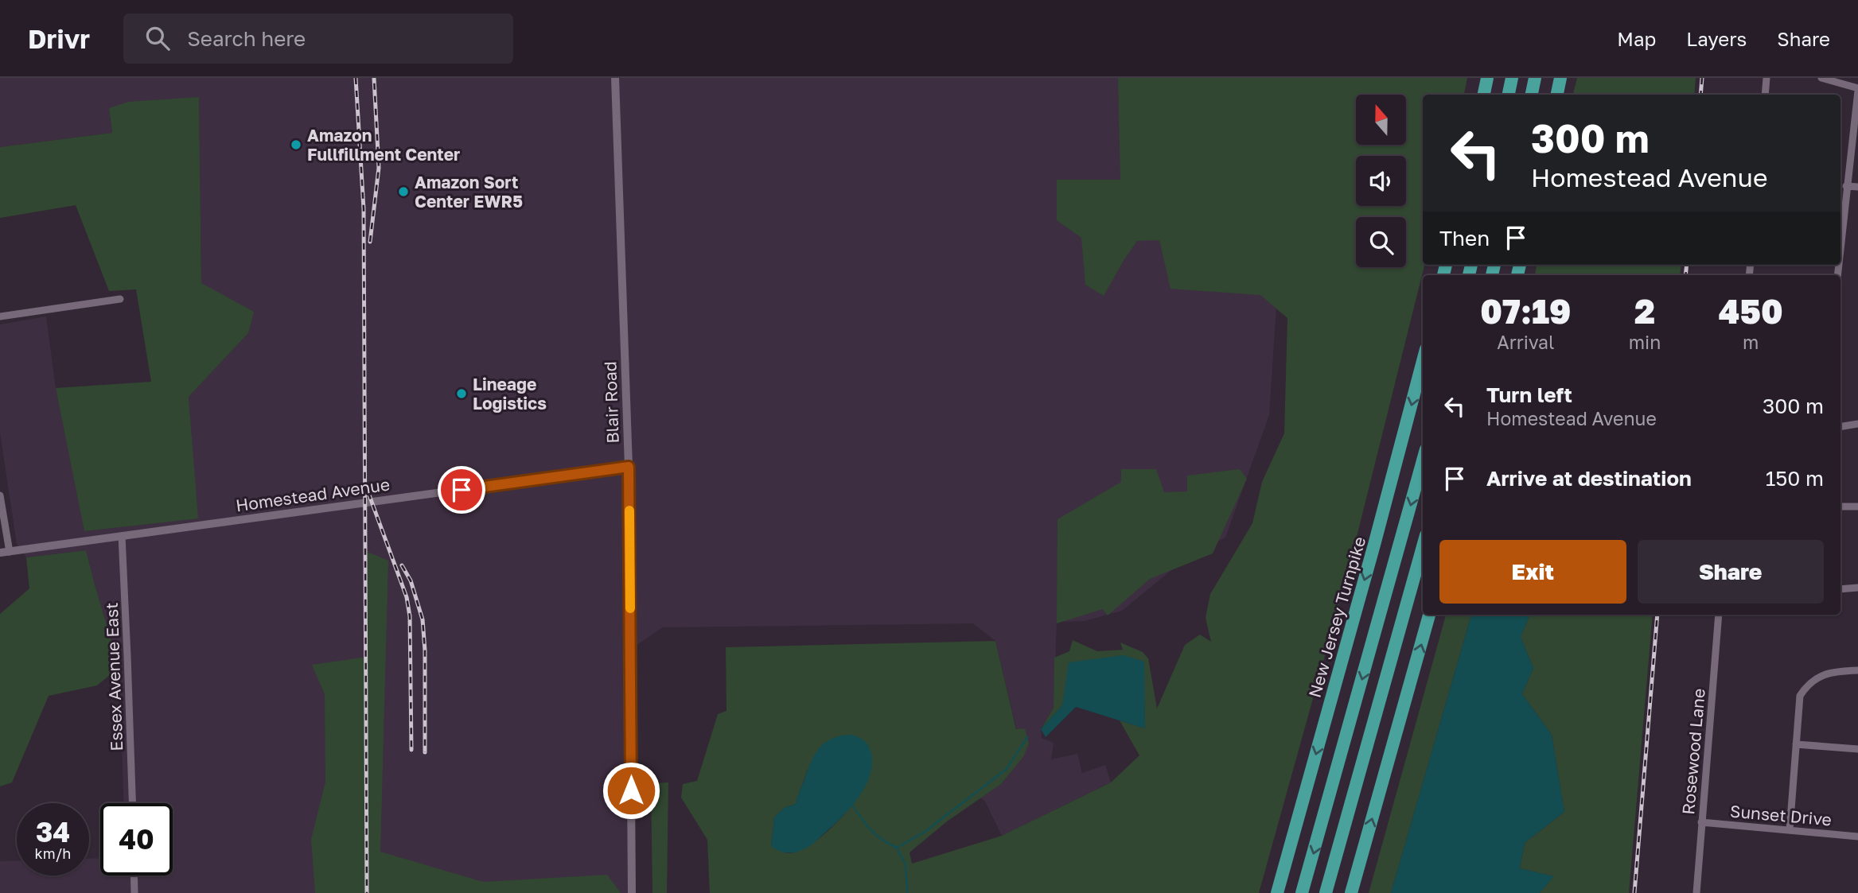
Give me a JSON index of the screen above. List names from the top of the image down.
{
  "streets": {
    "highway": ["New Jersey Turnpike"],
    "street": [
      "Blair Road",
      "Homestead Avenue",
      "Essex Avenue East",
      "Rosewood Lane",
      "Sunset Drive"
    ]
  },
  "crossings": [
    ["Blair Road", "Homestead Avenue"],
    ["Homestead Avenue", "Essex Avenue East"],
    ["Rosewood Lane", "Sunset Drive"]
  ],
  "places": ["Amazon Fullfillment Center", "Amazon Sort Center EWR5", "Lineage Logistics"],
  "north": "top",
  "page": {
    "header": "Drivr",
    "search": "Search here",
    "nav": ["Map", "Layers", "Share"],
    "turn": ["300 m", "Homestead Avenue"],
    "then": "Then",
    "eta": [
      "07:19",
      "Arrival",
      "2",
      "min",
      "450",
      "m"
    ],
    "list": [
      {
        "name": "Turn left",
        "note": "Homestead Avenue",
        "value": "300 m"
      },
      {
        "name": "Arrive at destination",
        "value": "150 m"
      }
    ],
    "buttons": ["Exit", "Share"],
    "speed": "34 km/h",
    "limit": "40"
  }
}
